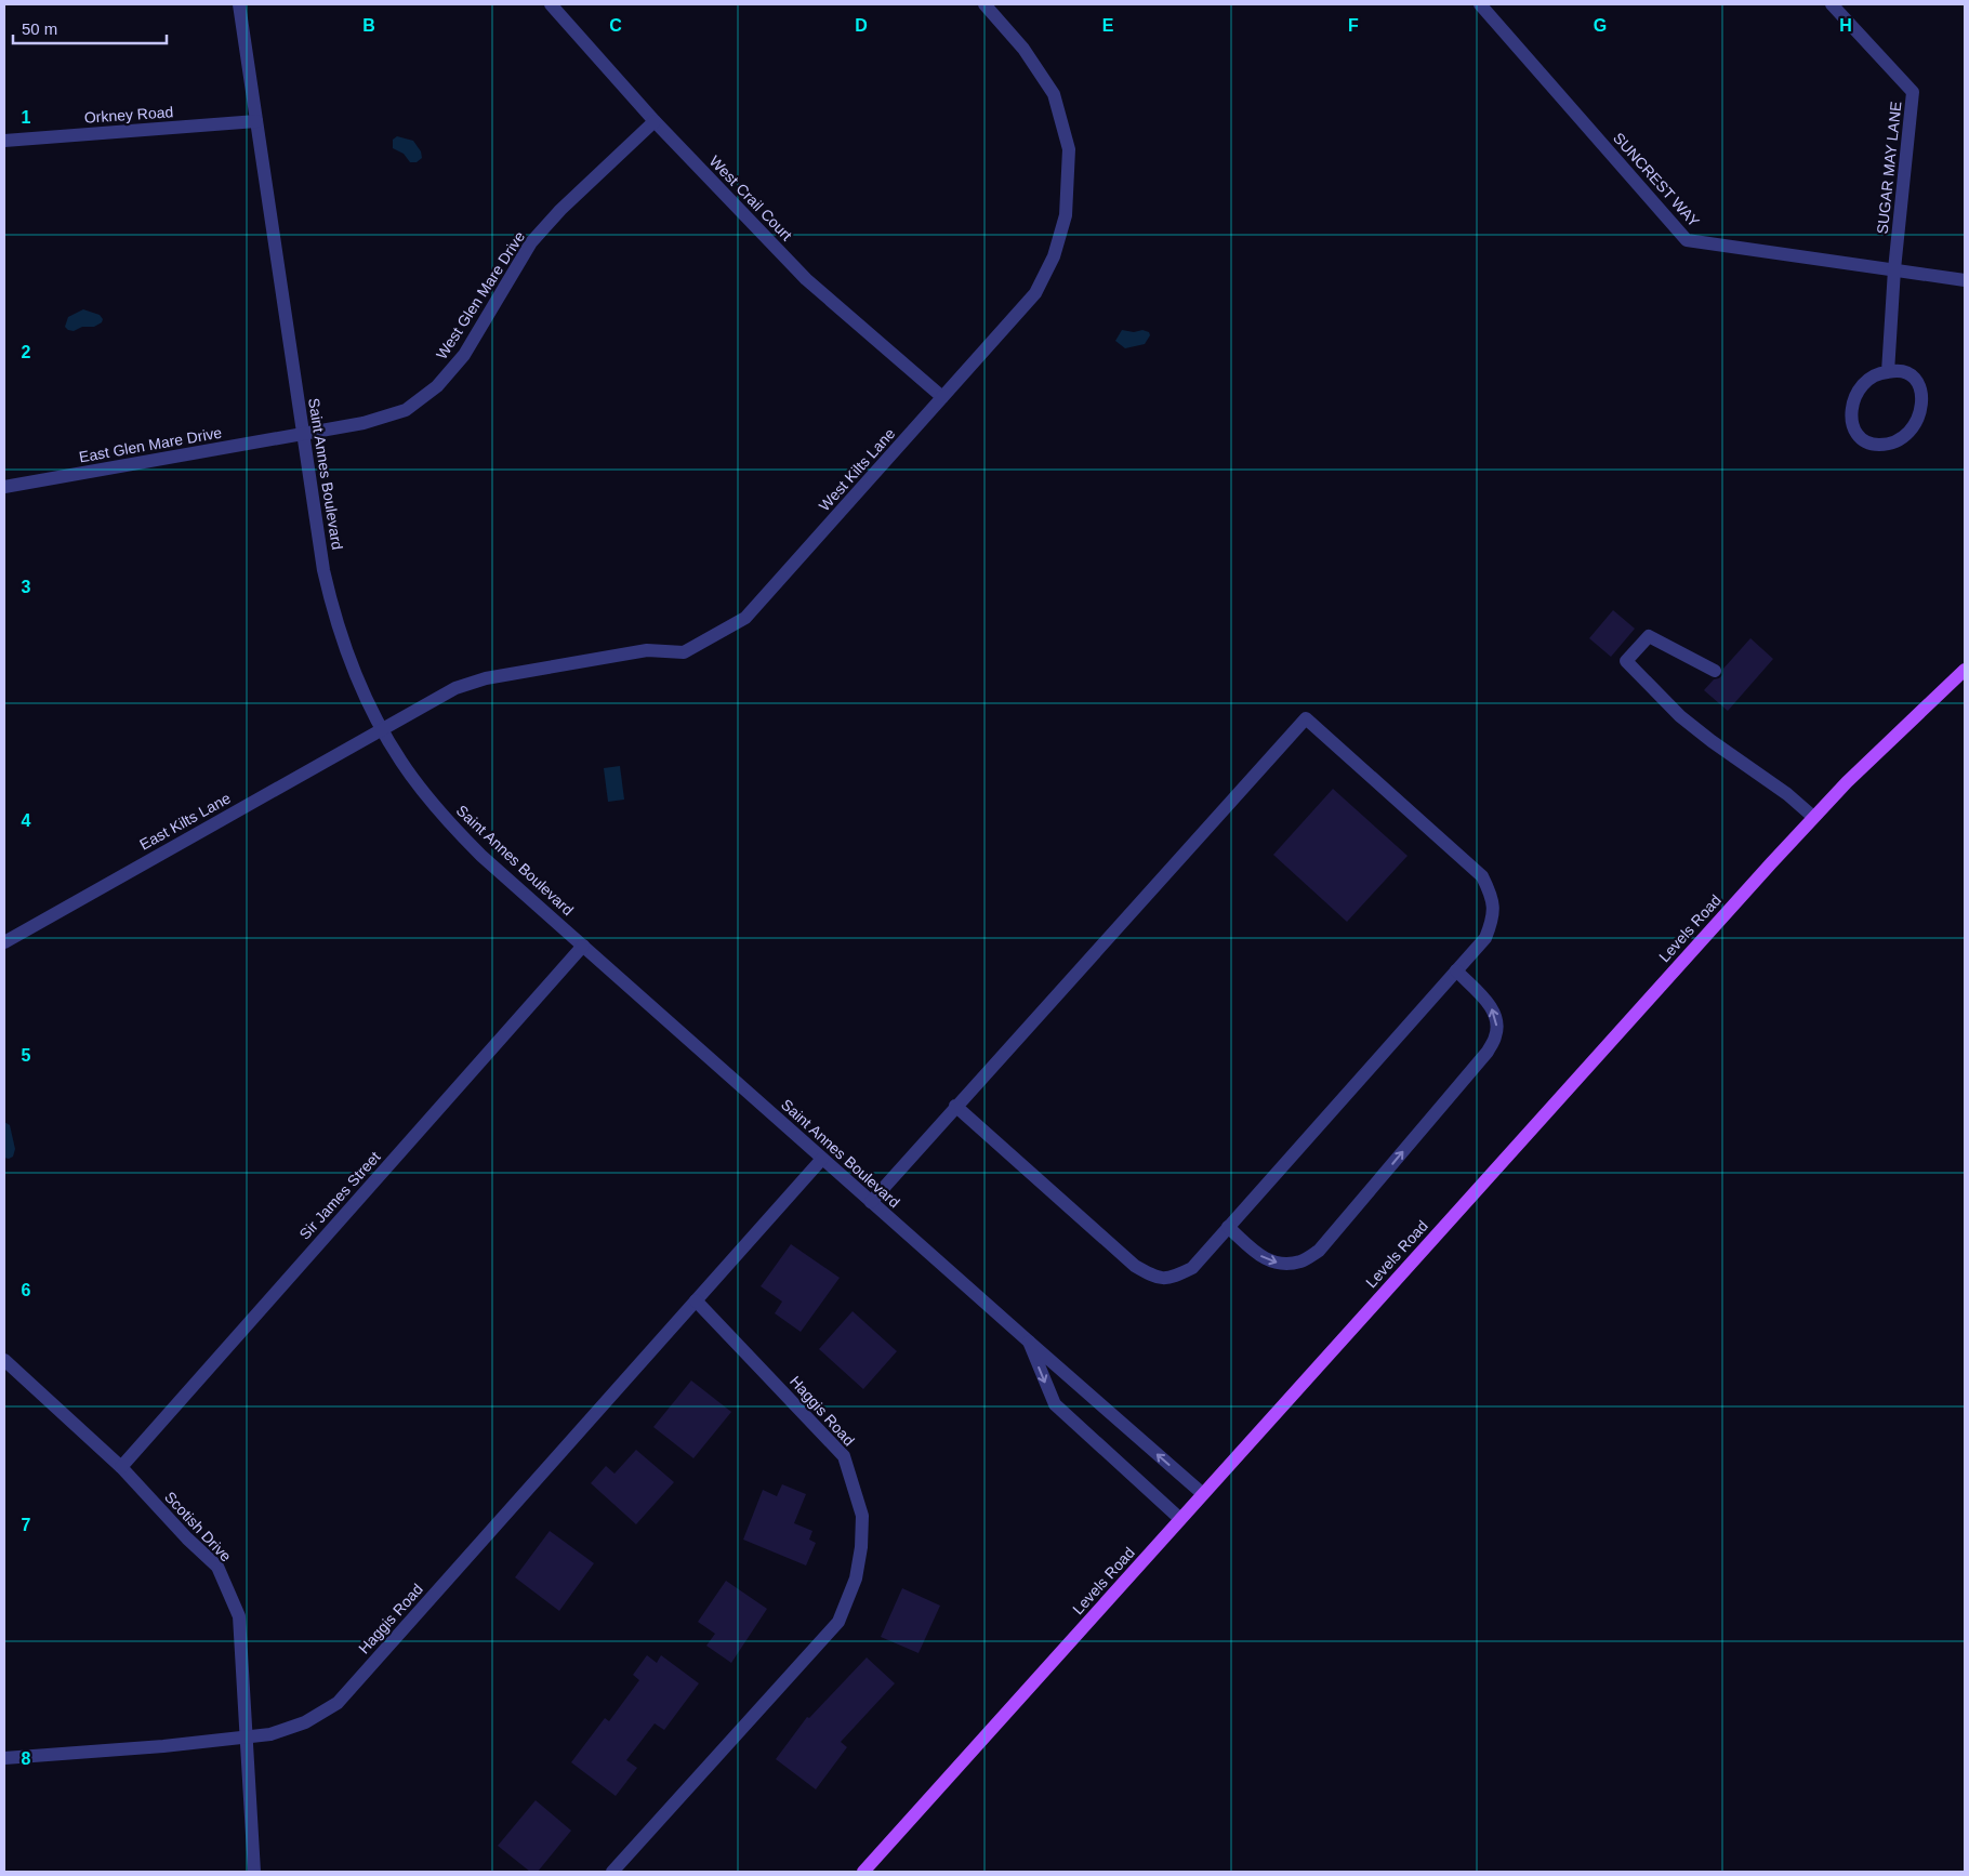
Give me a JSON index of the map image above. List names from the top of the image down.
{
  "streets": {
    "main road": ["Levels Road"],
    "street": [
      "Orkney Road",
      "SUGAR MAY LANE",
      "SUNCREST WAY",
      "West Crail Court",
      "West Glen Mare Drive",
      "East Glen Mare Drive",
      "West Kilts Lane",
      "Saint Annes Boulevard",
      "East Kilts Lane",
      "Sir James Street",
      "Haggis Road",
      "Scotish Drive"
    ]
  },
  "crossings": [
    ["Orkney Road", "Saint Annes Boulevard"],
    ["SUGAR MAY LANE", "SUNCREST WAY"],
    ["West Crail Court", "West Glen Mare Drive"],
    ["West Crail Court", "West Kilts Lane"],
    ["West Glen Mare Drive", "East Glen Mare Drive"],
    ["West Glen Mare Drive", "Saint Annes Boulevard"],
    ["East Glen Mare Drive", "Saint Annes Boulevard"],
    ["West Kilts Lane", "Saint Annes Boulevard"],
    ["West Kilts Lane", "East Kilts Lane"],
    ["Saint Annes Boulevard", "East Kilts Lane"],
    ["Saint Annes Boulevard", "Levels Road"],
    ["Saint Annes Boulevard", "Sir James Street"],
    ["Saint Annes Boulevard", "Haggis Road"],
    ["Sir James Street", "Scotish Drive"],
    ["Haggis Road", "Scotish Drive"]
  ],
  "scale_bar": "50 m",
  "grid": {
    "columns": [
      "B",
      "C",
      "D",
      "E",
      "F",
      "G",
      "H"
    ],
    "rows": [
      "1",
      "2",
      "3",
      "4",
      "5",
      "6",
      "7",
      "8"
    ]
  }
}
